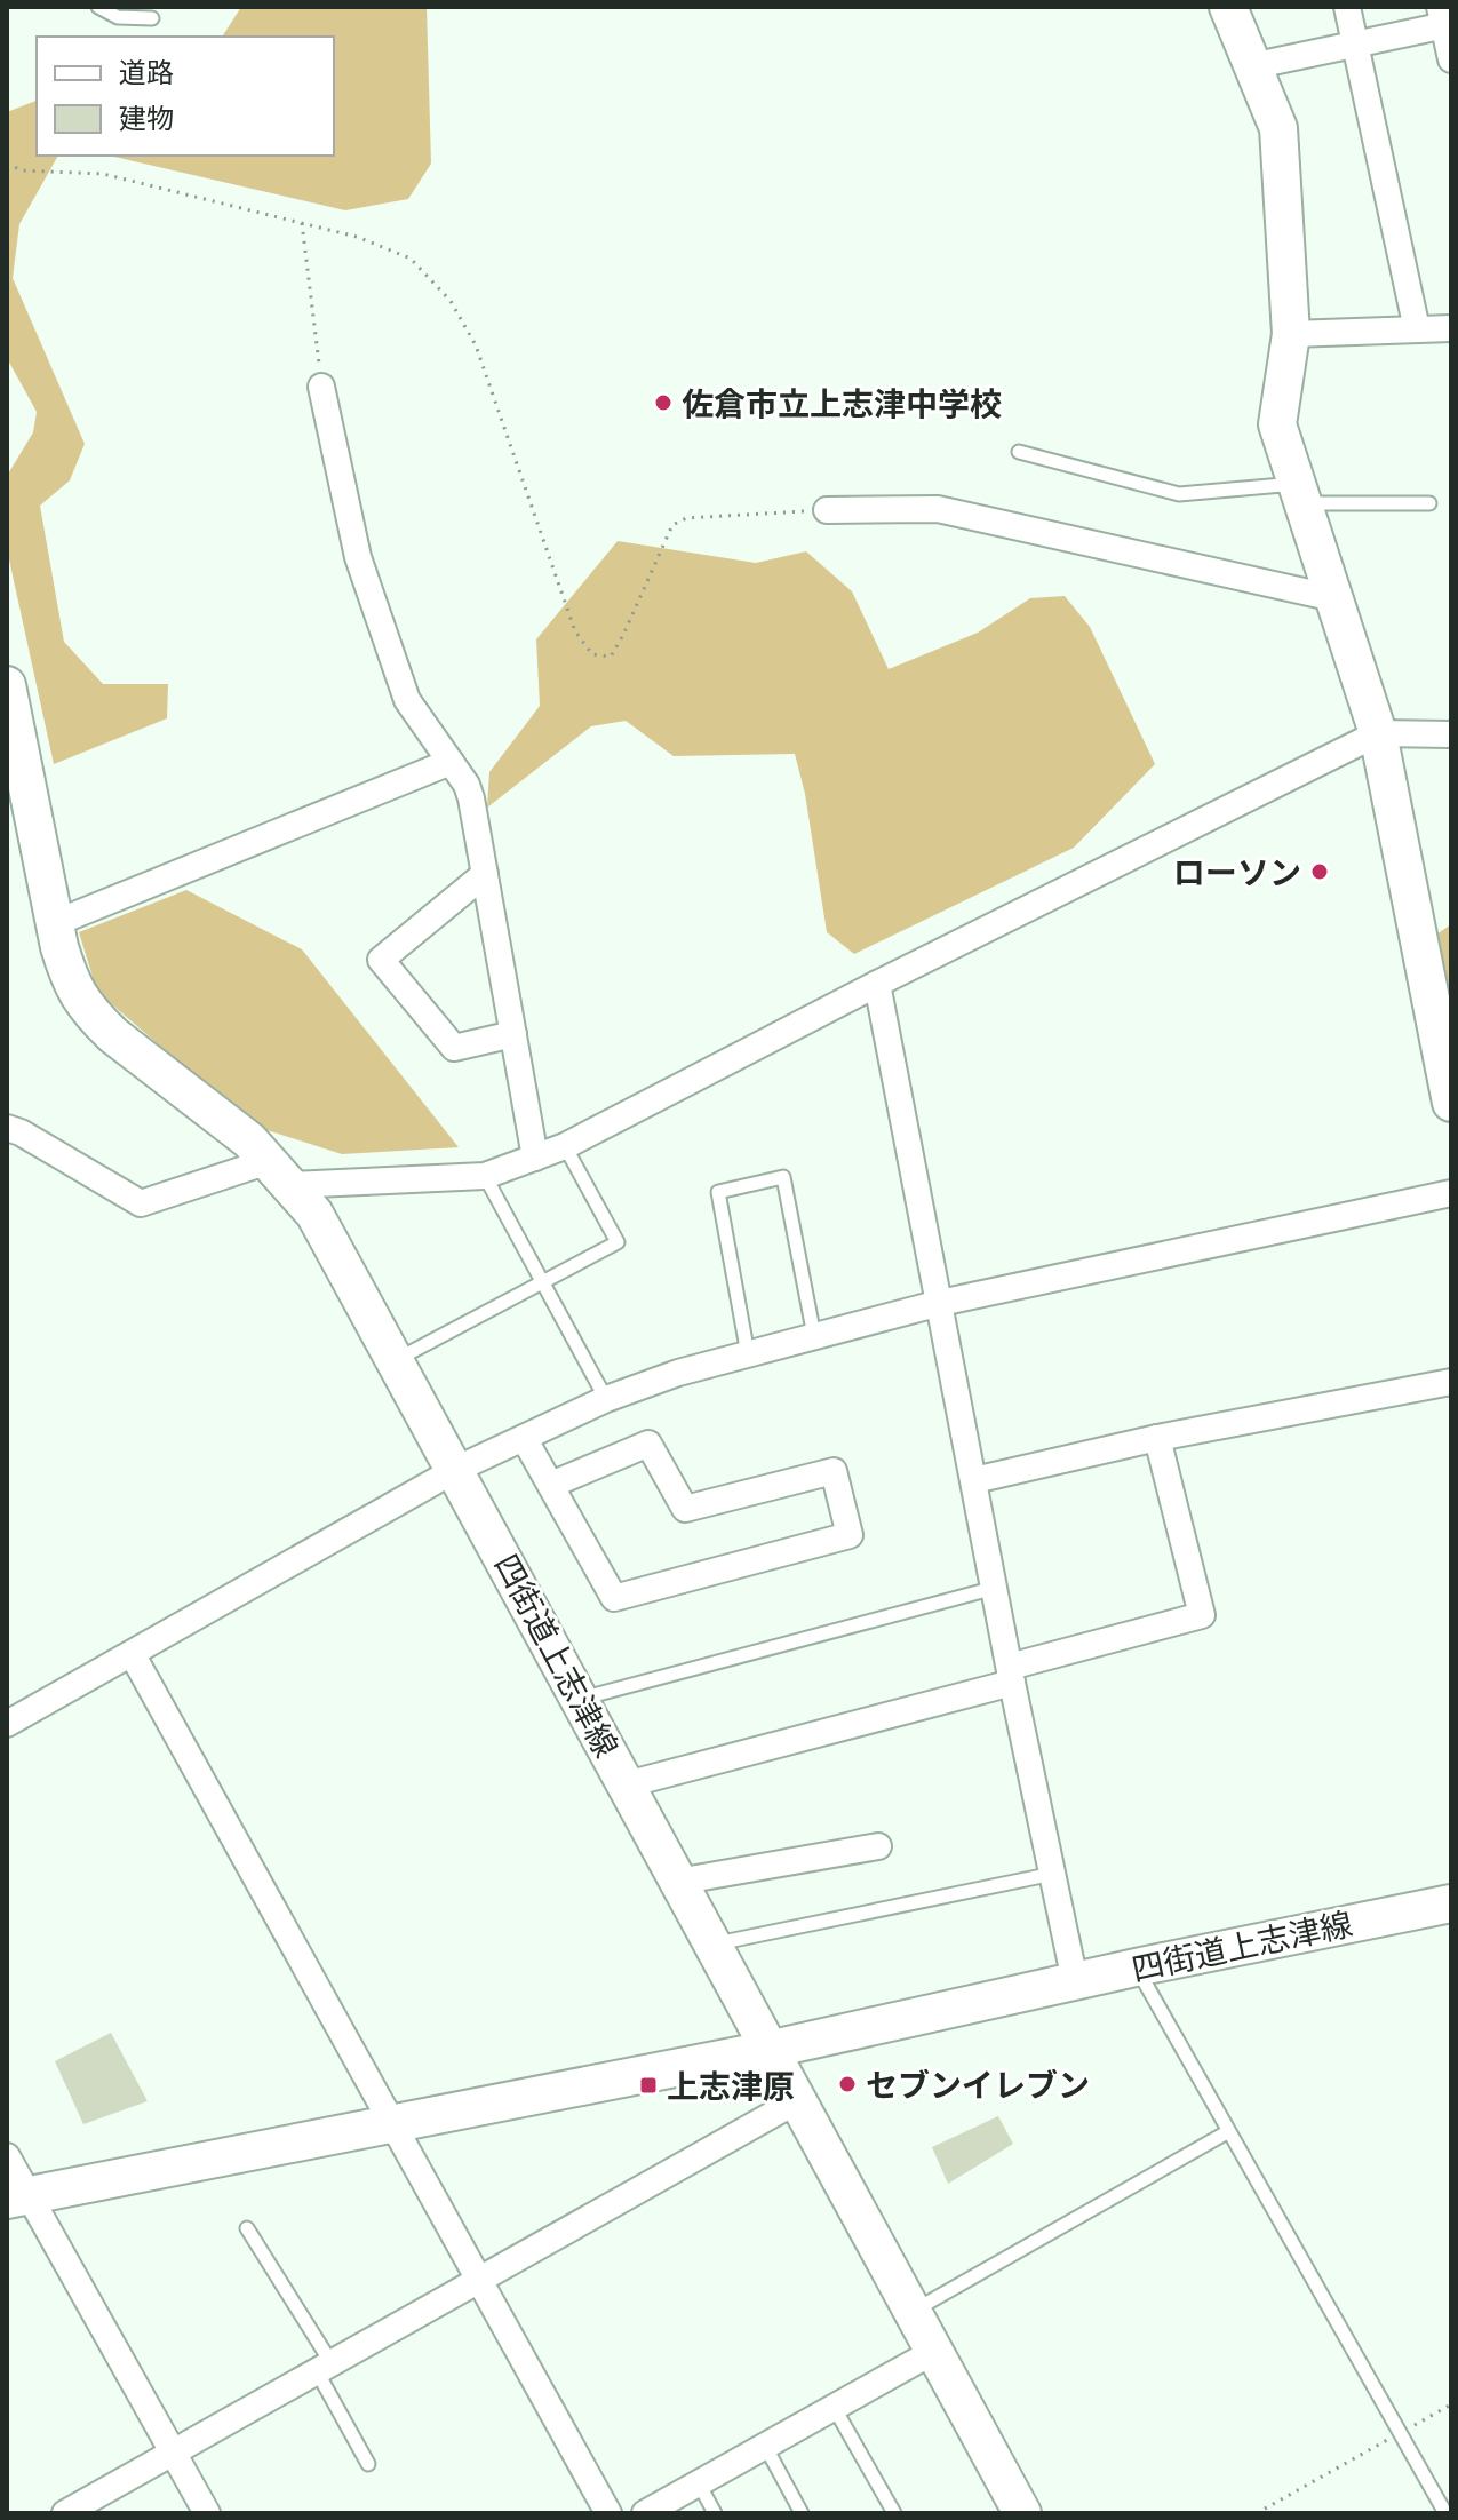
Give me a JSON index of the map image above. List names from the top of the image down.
{
  "streets": {
    "street": ["四街道上志津線"]
  },
  "places": {
    "other": ["佐倉市立上志津中学校", "ローソン", "セブンイレブン"],
    "transit": ["上志津原"]
  },
  "legend": ["道路", "建物"]
}
